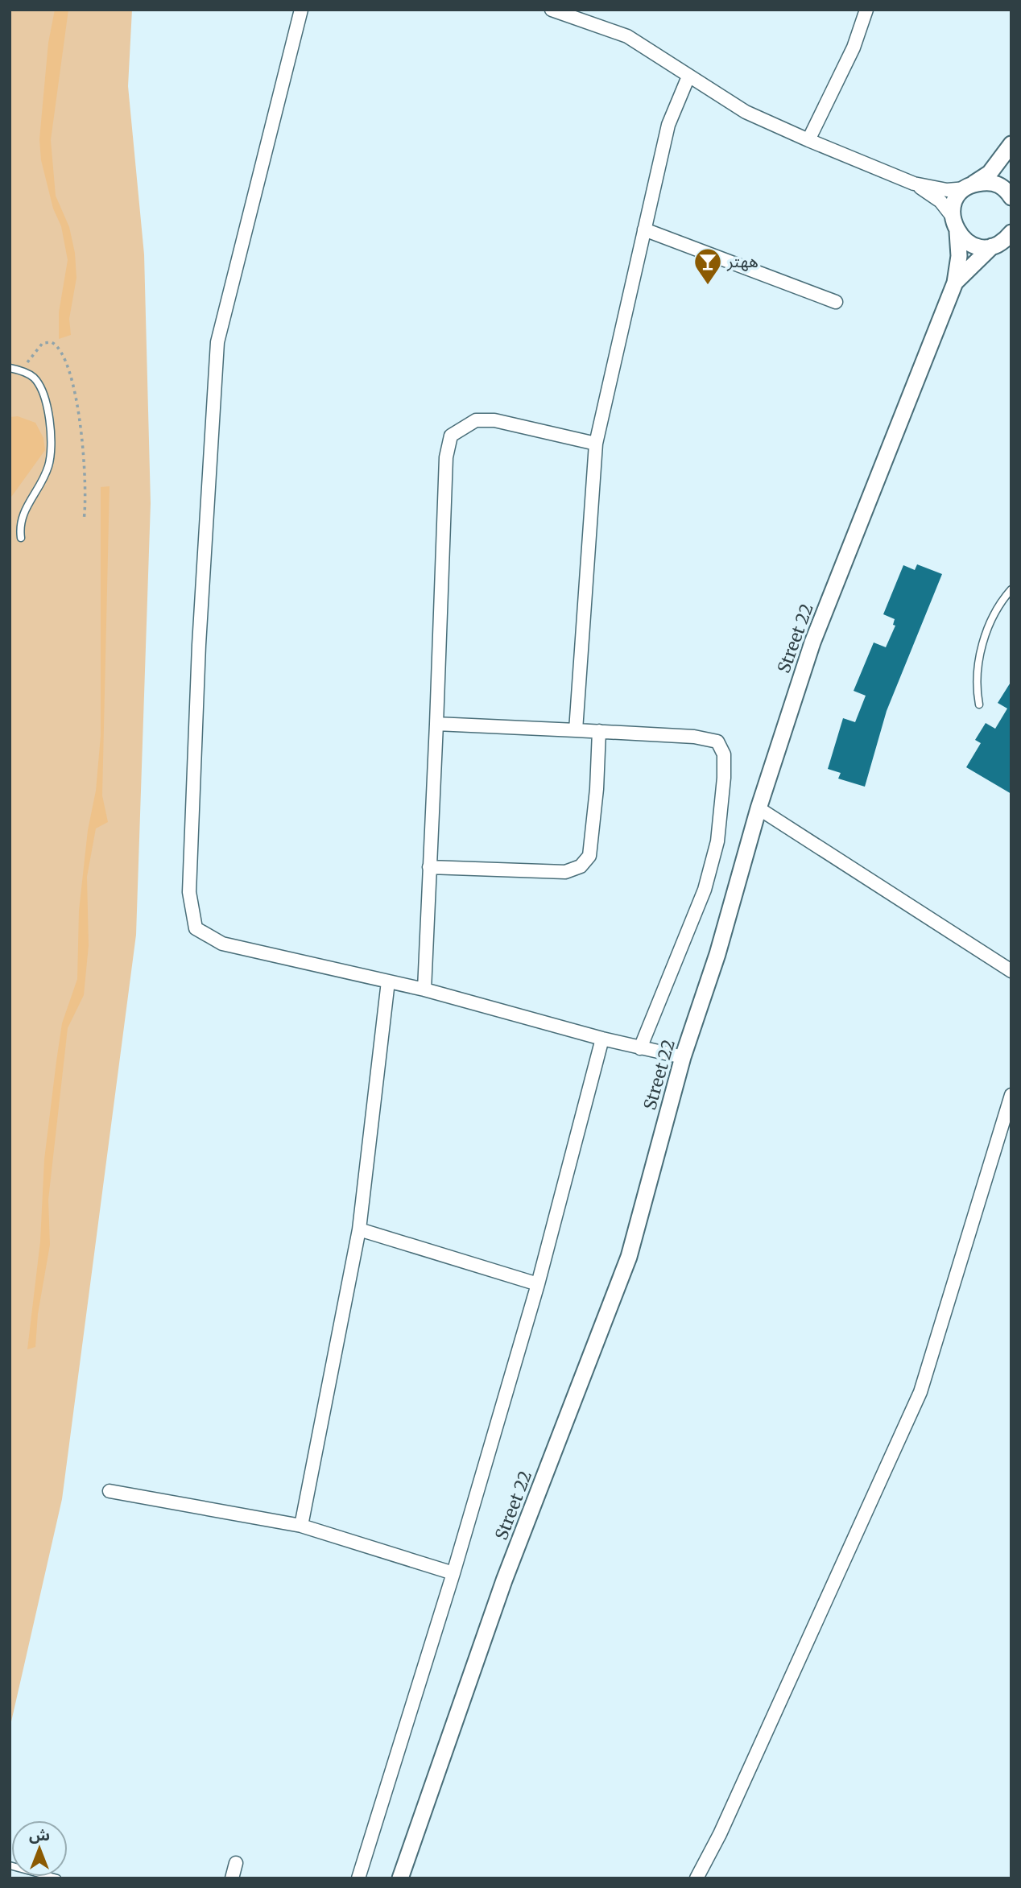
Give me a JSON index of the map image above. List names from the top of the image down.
{
  "streets": {
    "street": ["Street 22"]
  },
  "places": {
    "bar": ["ههتر"]
  },
  "north": "top"
}
